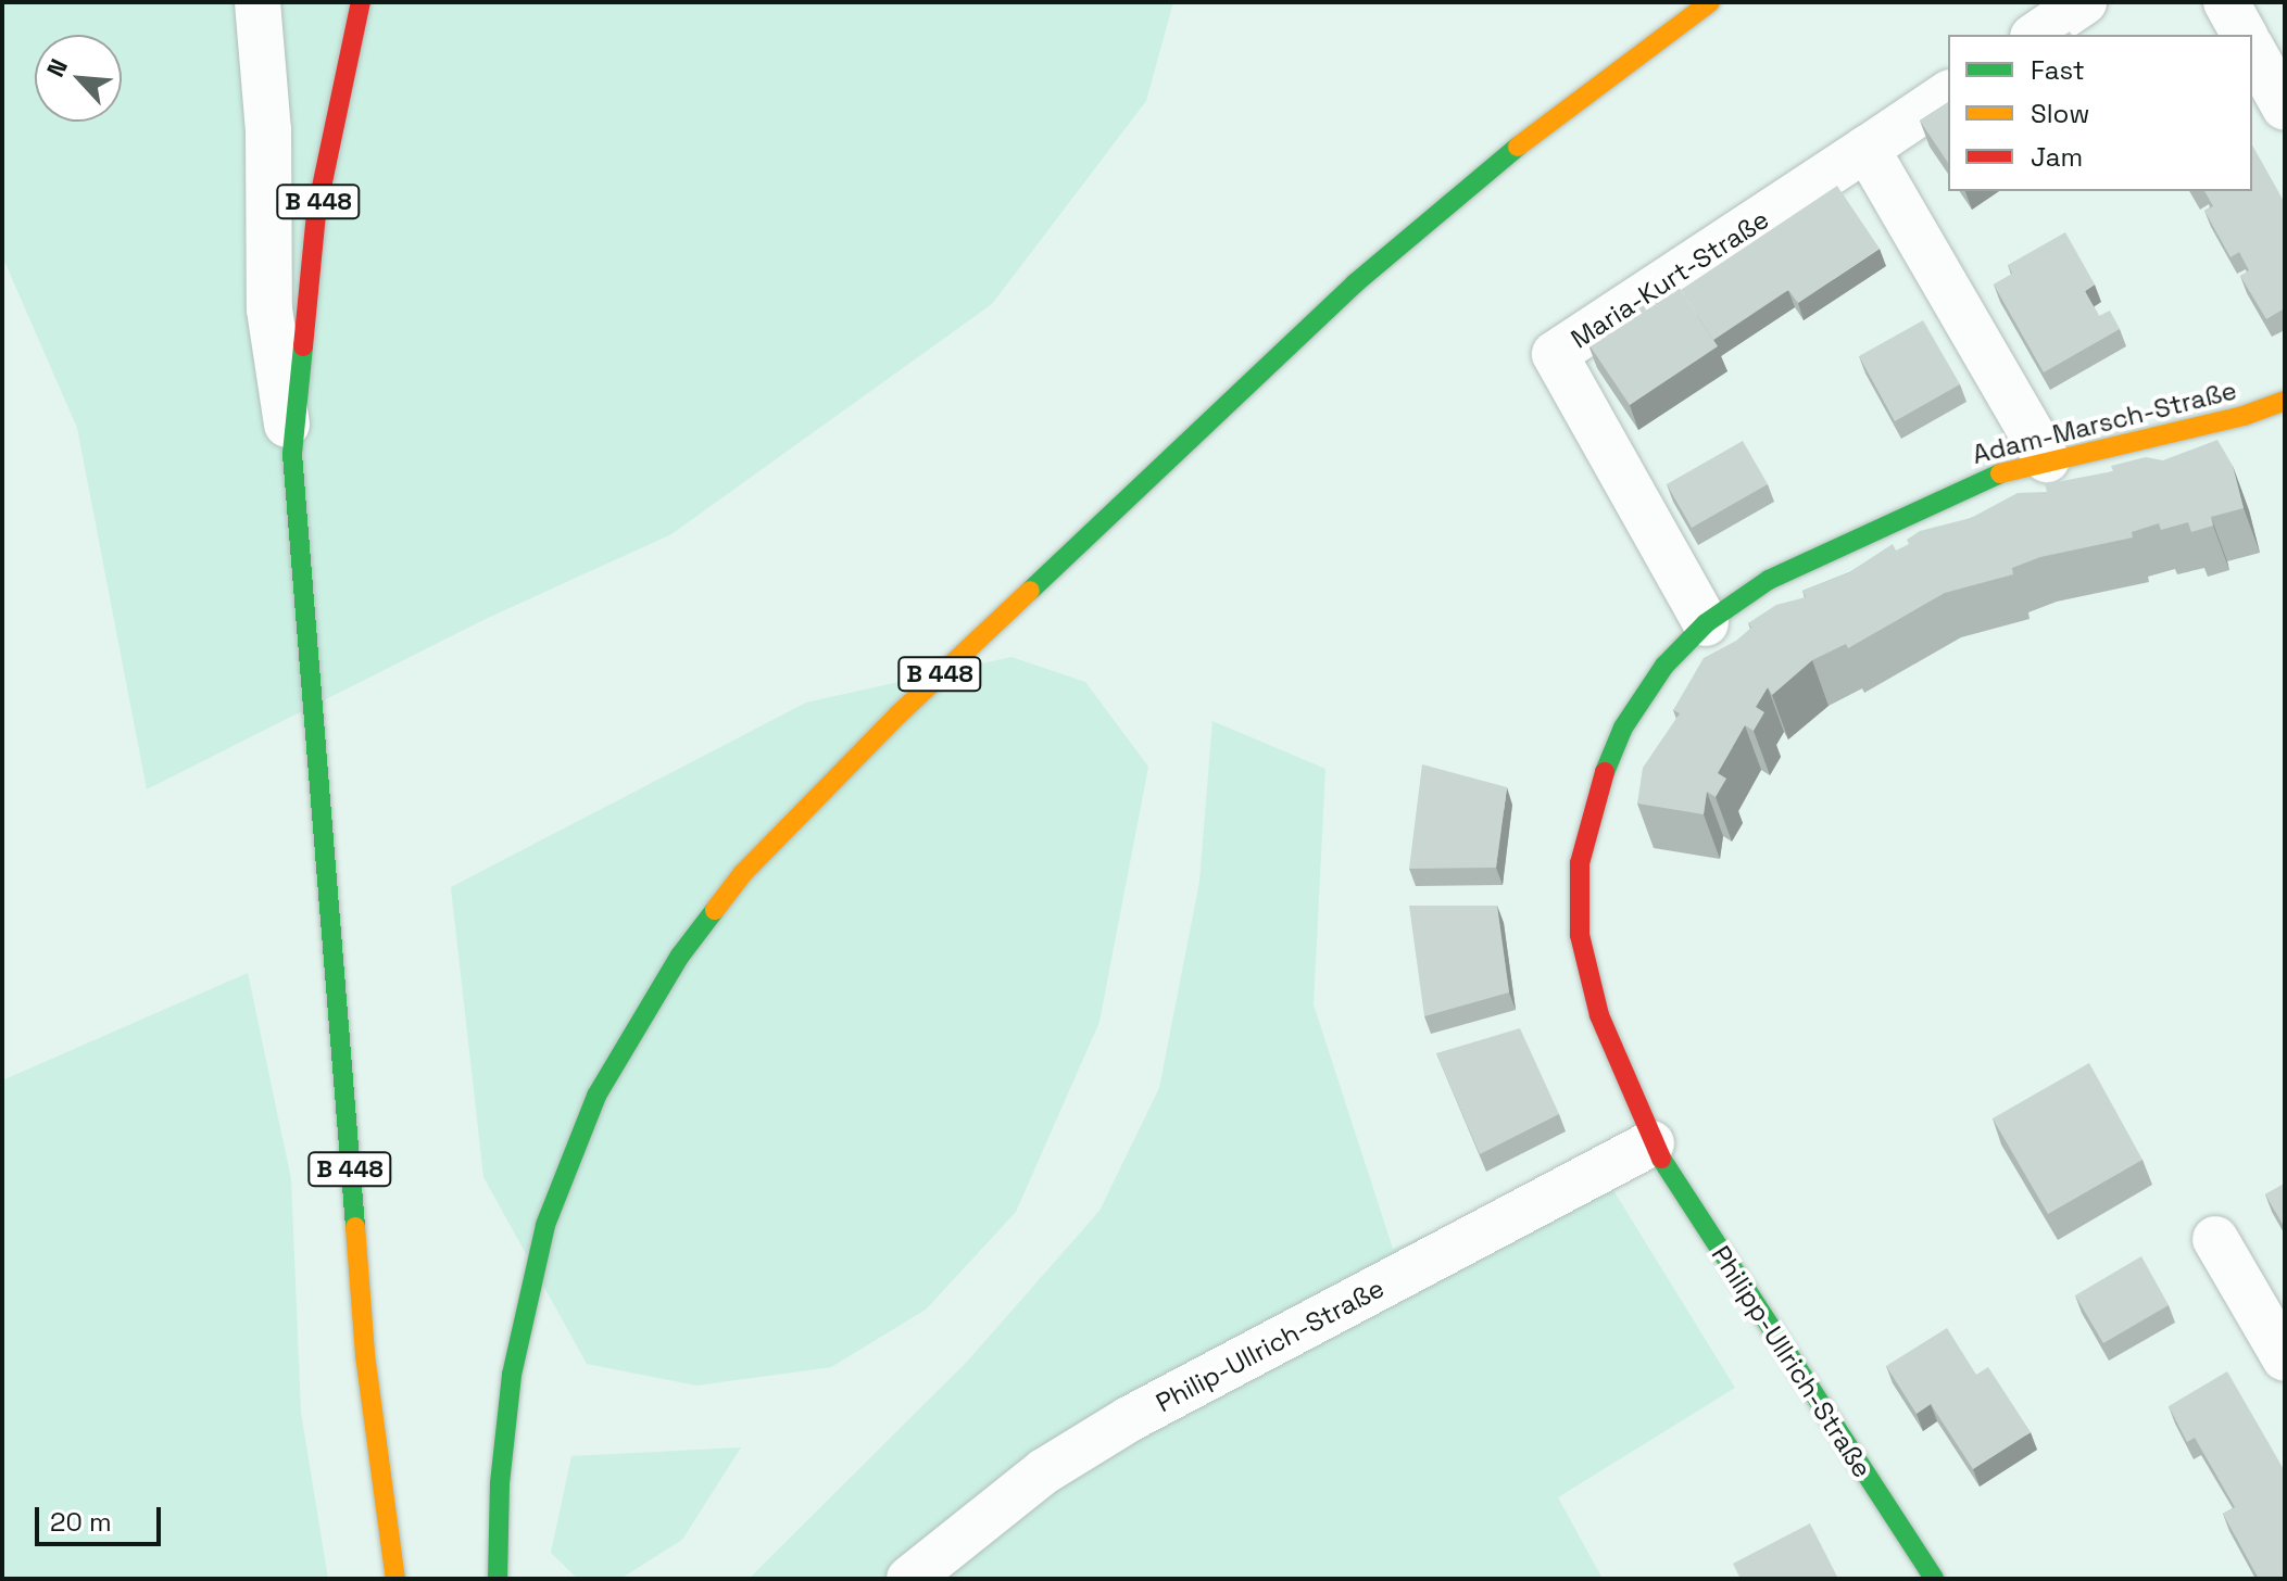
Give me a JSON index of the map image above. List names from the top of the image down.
{
  "streets": {
    "main road": ["B 448", "Adam-Marsch-Straße", "Philipp-Ullrich-Straße"],
    "street": ["Maria-Kurt-Straße", "Philip-Ullrich-Straße"]
  },
  "crossings": [
    ["Maria-Kurt-Straße", "Adam-Marsch-Straße"],
    ["Adam-Marsch-Straße", "Philip-Ullrich-Straße"],
    ["Adam-Marsch-Straße", "Philipp-Ullrich-Straße"],
    ["Philip-Ullrich-Straße", "Philipp-Ullrich-Straße"]
  ],
  "legend": ["Fast", "Slow", "Jam"],
  "scale_bar": "20 m",
  "north": "top left"
}
